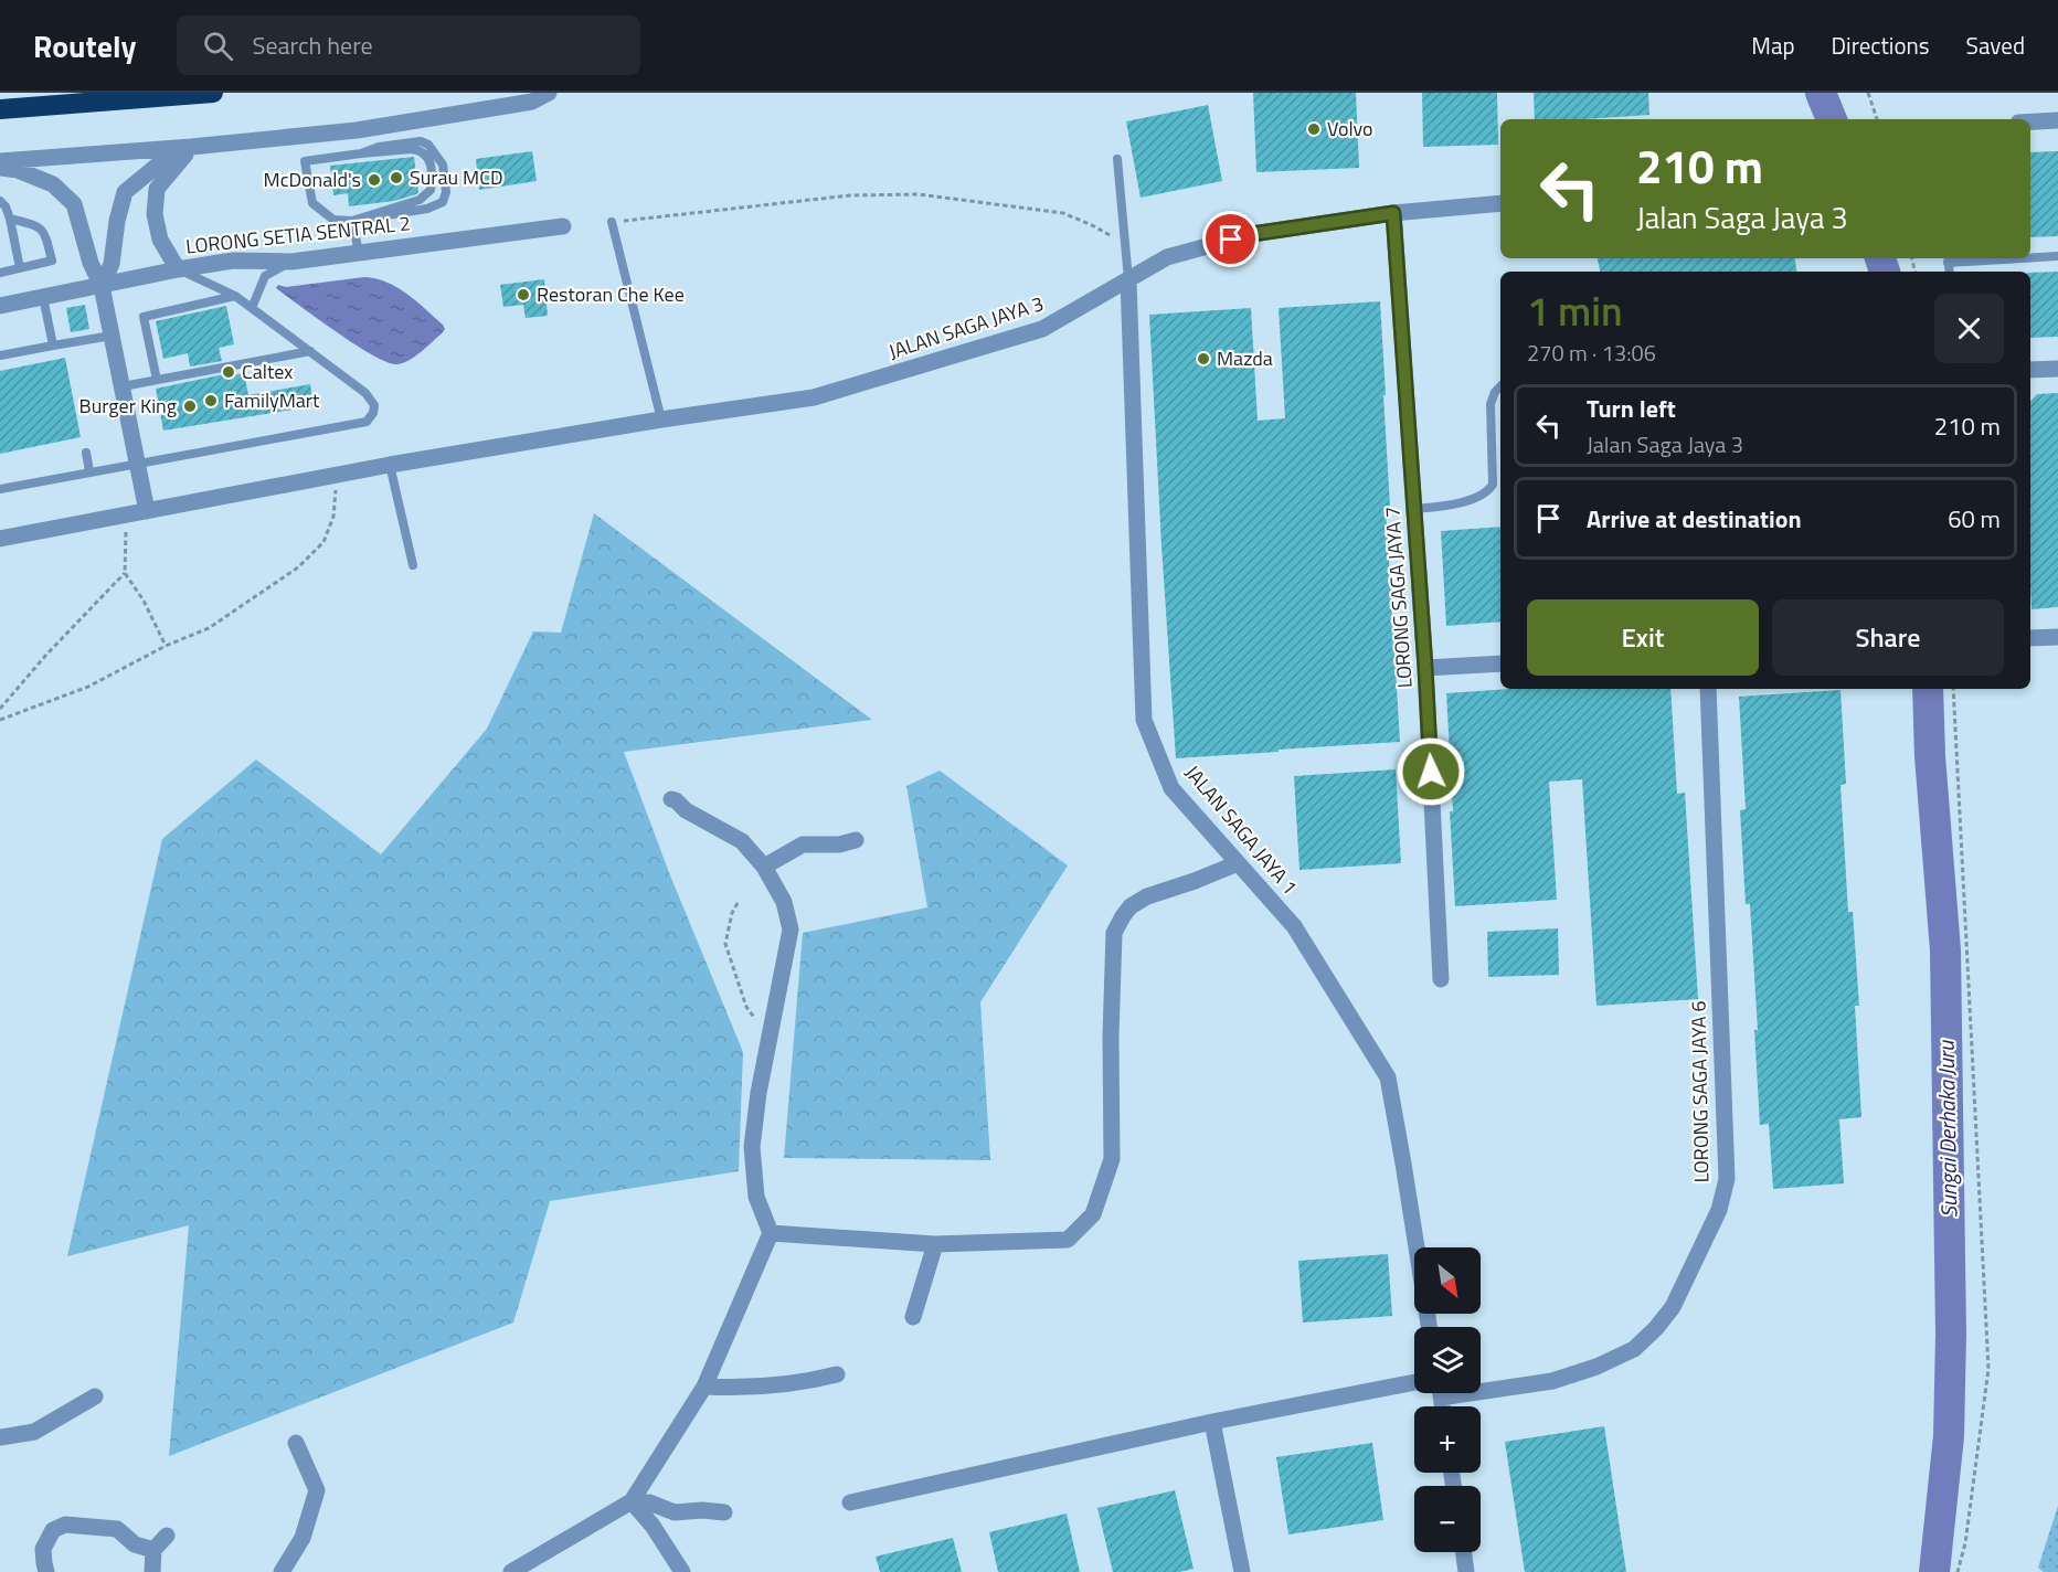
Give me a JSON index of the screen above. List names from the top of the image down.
{
  "streets": {
    "street": [
      "LORONG SETIA SENTRAL 2",
      "JALAN SAGA JAYA 3",
      "LORONG SAGA JAYA 7",
      "JALAN SAGA JAYA 1",
      "LORONG SAGA JAYA 6"
    ]
  },
  "crossings": [
    ["JALAN SAGA JAYA 3", "LORONG SAGA JAYA 7"],
    ["JALAN SAGA JAYA 3", "JALAN SAGA JAYA 1"]
  ],
  "water": ["Sungai Derhaka Juru"],
  "places": [
    "Volvo",
    "Surau MCD",
    "McDonald's",
    "Restoran Che Kee",
    "Mazda",
    "Caltex",
    "FamilyMart",
    "Burger King"
  ],
  "north": "bottom right",
  "page": {
    "header": "Routely",
    "search": "Search here",
    "nav": ["Map", "Directions", "Saved"],
    "turn": ["210 m", "Jalan Saga Jaya 3"],
    "heading": ["1 min", "270 m · 13:06"],
    "list": [
      {
        "name": "Turn left",
        "note": "Jalan Saga Jaya 3",
        "value": "210 m"
      },
      {
        "name": "Arrive at destination",
        "value": "60 m"
      }
    ],
    "buttons": ["Exit", "Share"],
    "map_buttons": ["+", "−"]
  }
}
